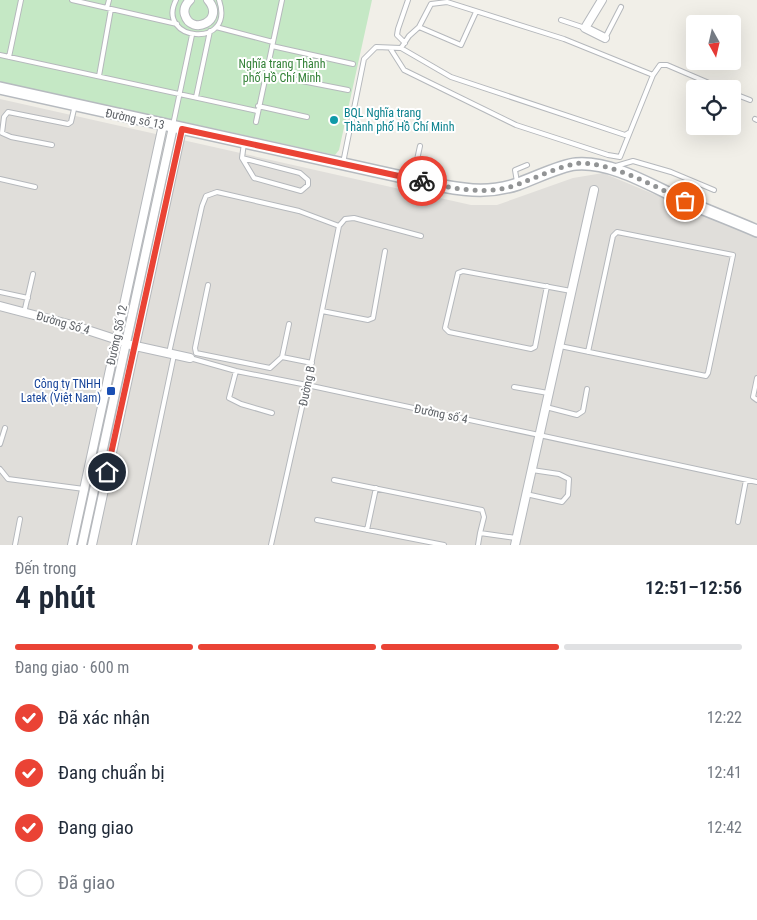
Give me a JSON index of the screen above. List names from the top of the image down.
{
  "streets": {
    "street": [
      "Đường số 13",
      "Đường Số 4",
      "Đường Số 12",
      "Đường số 4"
    ],
    "lane": ["Đường B"]
  },
  "crossings": [
    ["Đường số 13", "Đường Số 12"],
    ["Đường Số 4", "Đường Số 12"],
    ["Đường Số 4", "Đường số 4"],
    ["Đường Số 12", "Đường số 4"],
    ["Đường B", "Đường số 4"]
  ],
  "parks": ["Nghĩa trang Thành phố Hồ Chí Minh"],
  "places": {
    "other": ["BQL Nghĩa trang Thành phố Hồ Chí Minh"],
    "transit": ["Công ty TNHH Latek (Việt Nam)"]
  },
  "north": "bottom",
  "page": {
    "heading": ["4 phút", "Đến trong", "12:51–12:56"],
    "bar": "Đang giao · 600 m",
    "list": [
      ["Đã xác nhận", "12:22"],
      ["Đang chuẩn bị", "12:41"],
      ["Đang giao", "12:42"],
      "Đã giao"
    ]
  }
}
